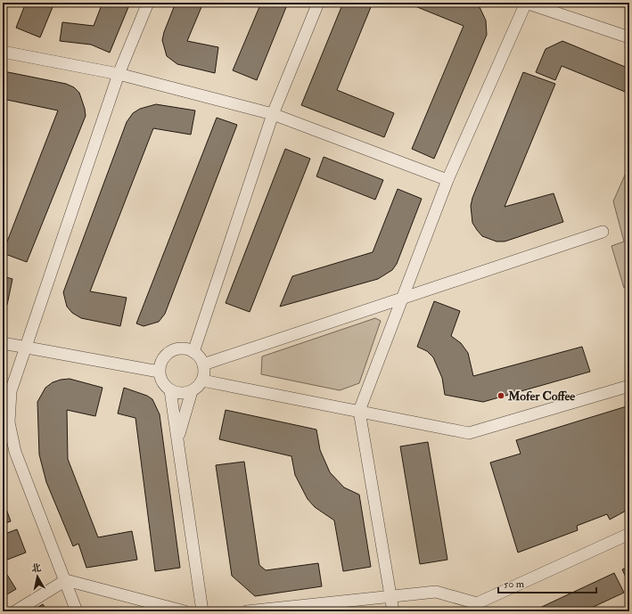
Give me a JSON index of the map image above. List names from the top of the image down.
{
  "places": ["Mofer Coffee"],
  "scale_bar": "50 m",
  "north": "top"
}
